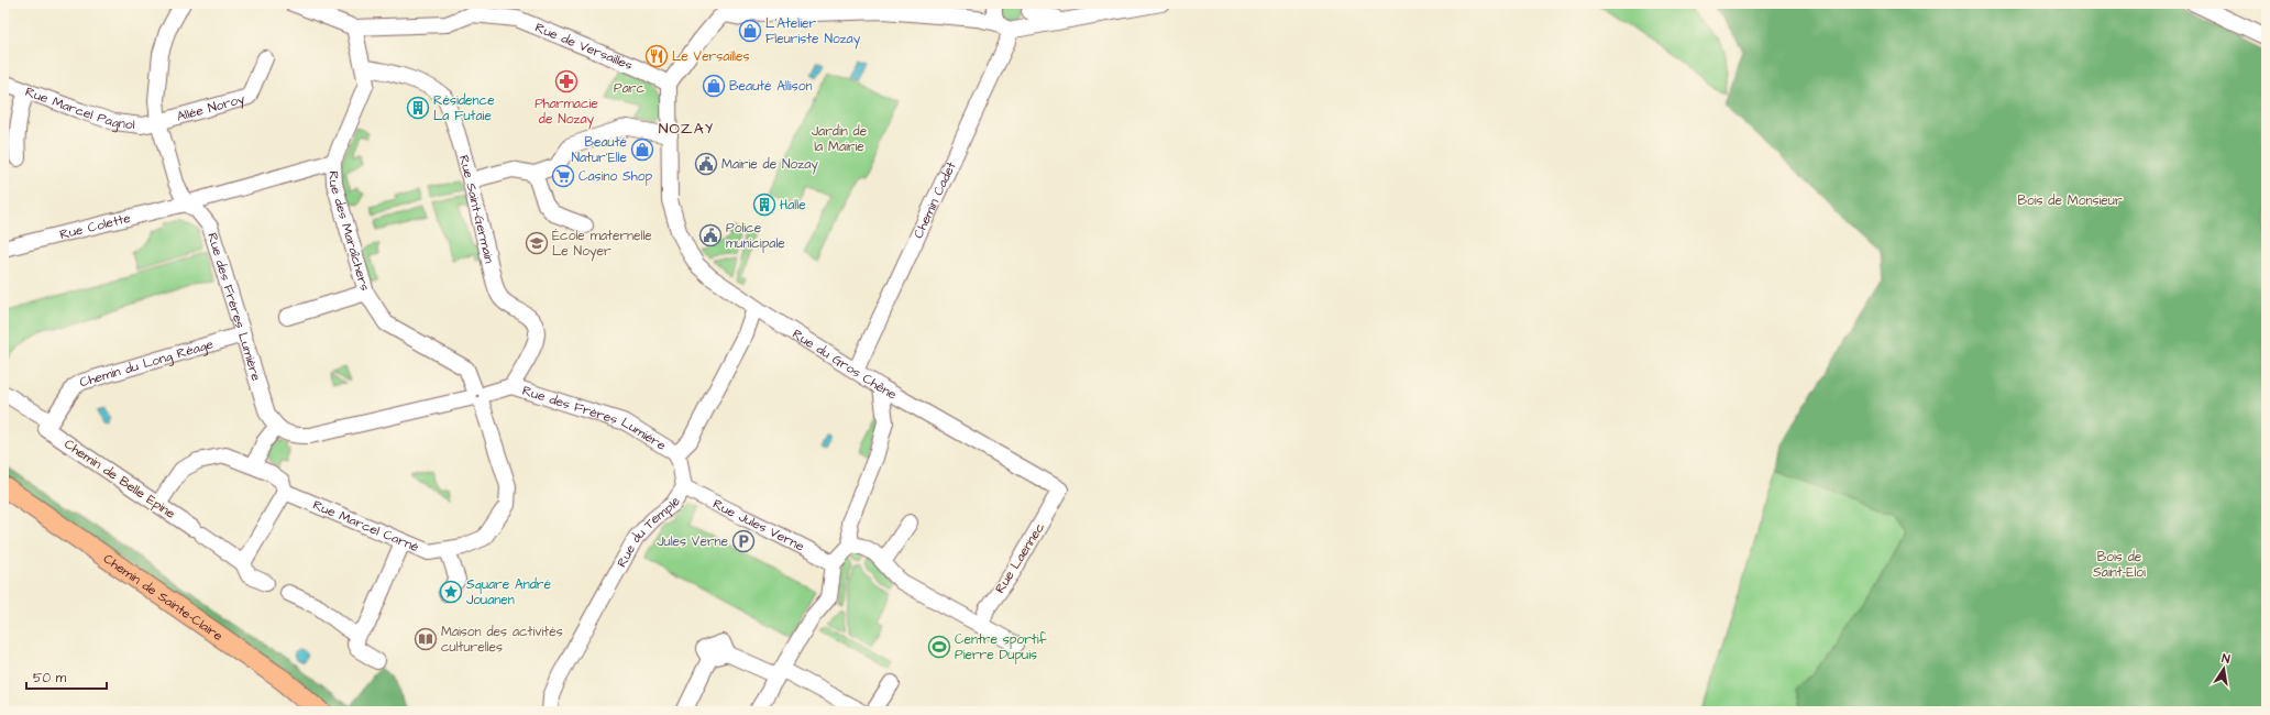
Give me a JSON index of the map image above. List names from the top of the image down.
{
  "streets": {
    "main road": ["Chemin de Sainte-Claire"],
    "street": [
      "Rue de Versailles",
      "Rue Marcel Pagnol",
      "Allée Noroy",
      "Chemin Cadet",
      "Rue Saint-Germain",
      "Rue Colette",
      "Rue des Maraîchers",
      "Rue des Frères Lumière",
      "Chemin du Long Réage",
      "Rue du Gros Chêne",
      "Chemin de Belle Epine",
      "Rue Jules Verne",
      "Rue Marcel Carné",
      "Rue du Temple",
      "Rue Laennec"
    ]
  },
  "crossings": [
    ["Rue de Versailles", "Rue des Maraîchers"],
    ["Rue de Versailles", "Rue du Gros Chêne"],
    ["Rue Marcel Pagnol", "Allée Noroy"],
    ["Rue Marcel Pagnol", "Rue des Frères Lumière"],
    ["Allée Noroy", "Rue des Frères Lumière"],
    ["Chemin Cadet", "Rue du Gros Chêne"],
    ["Rue Saint-Germain", "Rue des Maraîchers"],
    ["Rue Saint-Germain", "Rue des Frères Lumière"],
    ["Rue Colette", "Rue des Maraîchers"],
    ["Rue Colette", "Rue des Frères Lumière"],
    ["Rue des Maraîchers", "Rue des Frères Lumière"],
    ["Rue des Maraîchers", "Rue Marcel Carné"],
    ["Rue des Frères Lumière", "Chemin du Long Réage"],
    ["Rue des Frères Lumière", "Rue Marcel Carné"],
    ["Rue des Frères Lumière", "Rue du Temple"],
    ["Chemin du Long Réage", "Chemin de Belle Epine"],
    ["Rue du Gros Chêne", "Rue Laennec"],
    ["Rue Jules Verne", "Rue du Temple"]
  ],
  "districts": ["NOZAY"],
  "parks": [
    "Parc",
    "Jardin de la Mairie",
    "Bois de Monsieur",
    "Bois de Saint-Eloi"
  ],
  "places": {
    "shop": ["L'Atelier Fleuriste Nozay", "Beauté Allison", "Beauté Natur'Elle"],
    "restaurant": ["Le Versailles"],
    "pharmacy": ["Pharmacie de Nozay"],
    "building": ["Résidence La Futaie", "Halle"],
    "public building": ["Mairie de Nozay", "Police municipale"],
    "supermarket": ["Casino Shop"],
    "school or university": ["École maternelle Le Noyer"],
    "parking": ["Jules Verne"],
    "place": ["Square André Jouanen"],
    "library": ["Maison des activités culturelles"],
    "sports": ["Centre sportif Pierre Dupuis"]
  },
  "scale_bar": "50 m",
  "north": "top"
}
